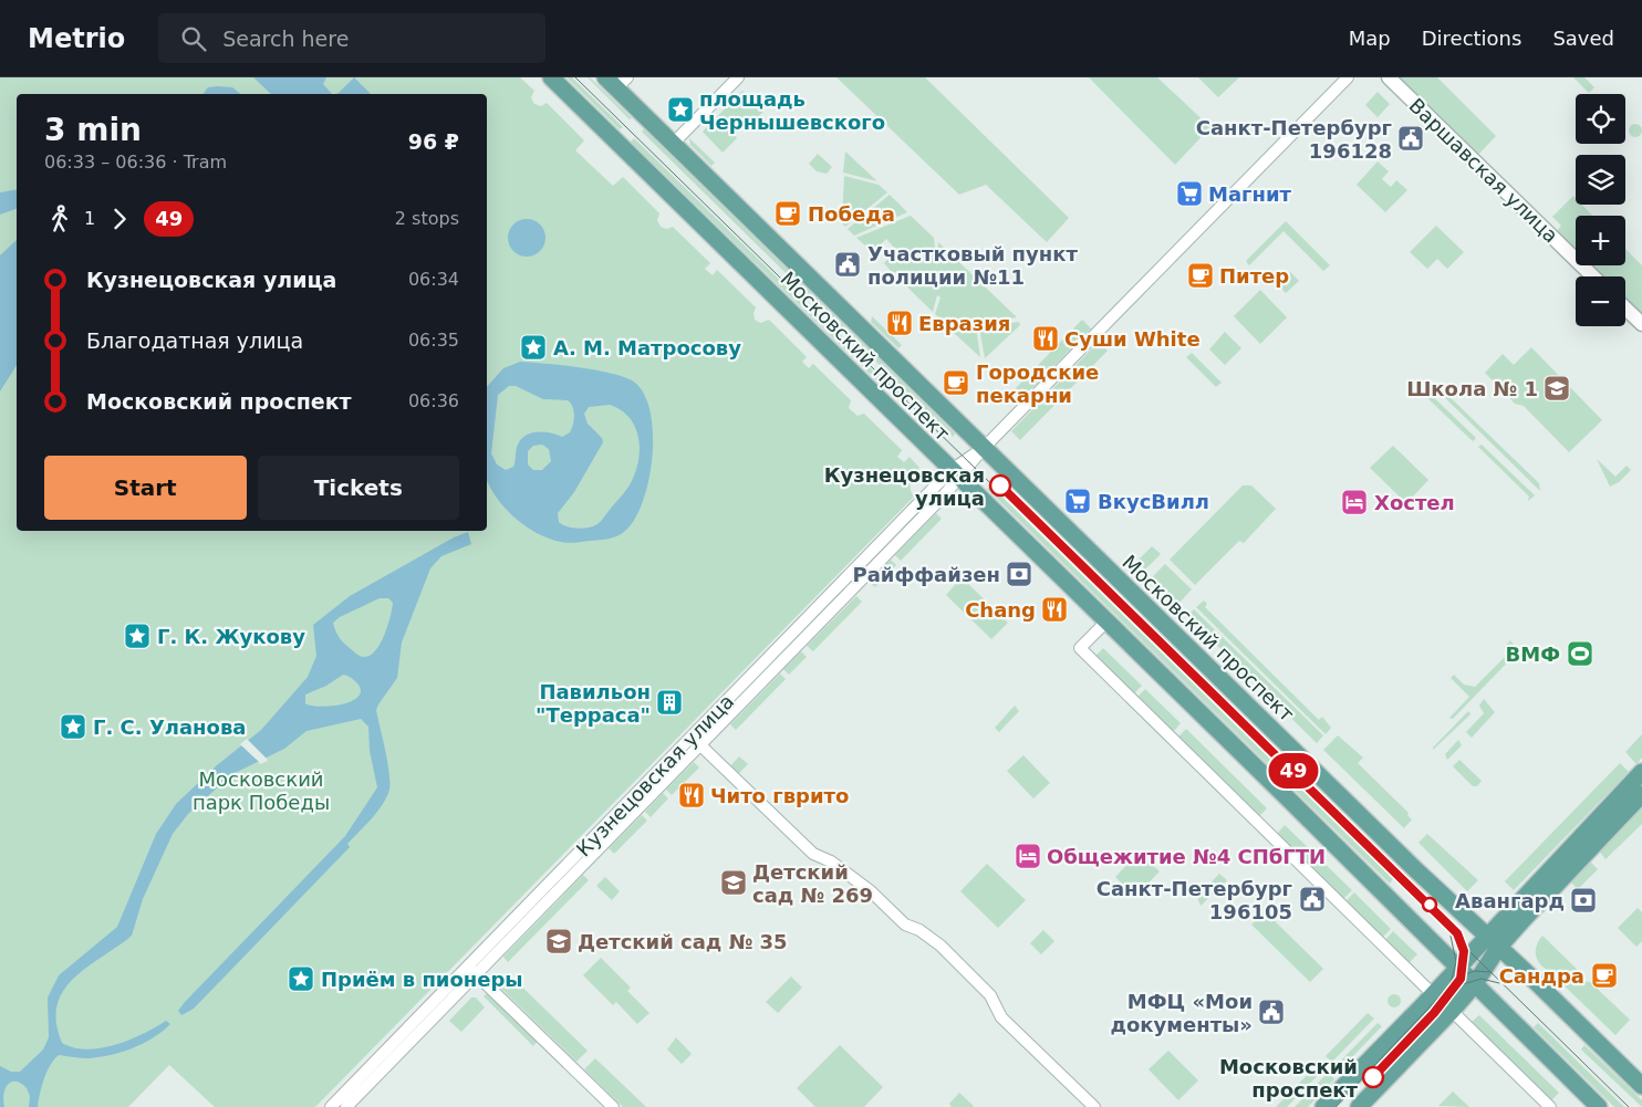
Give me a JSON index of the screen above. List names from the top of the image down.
{
  "streets": {
    "main road": ["Московский проспект"],
    "street": ["Варшавская улица", "Кузнецовская улица"]
  },
  "crossings": [
    ["Московский проспект", "Кузнецовская улица"]
  ],
  "parks": ["Московский парк Победы"],
  "places": {
    "place": [
      "площадь Чернышевского",
      "А. М. Матросову",
      "Г. К. Жукову",
      "Г. С. Уланова",
      "Приём в пионеры"
    ],
    "public building": [
      "Санкт-Петербург 196128",
      "Участковый пункт полиции №11",
      "Санкт-Петербург 196105",
      "МФЦ «Мои документы»"
    ],
    "supermarket": ["Магнит", "ВкусВилл"],
    "cafe": [
      "Победа",
      "Питер",
      "Городские пекарни",
      "Сандра"
    ],
    "restaurant": [
      "Евразия",
      "Суши White",
      "Chang",
      "Чито гврито"
    ],
    "school or university": ["Школа № 1", "Детский сад № 269", "Детский сад № 35"],
    "other": ["Кузнецовская улица", "Московский проспект"],
    "hotel": ["Хостел", "Общежитие №4 СПбГТИ"],
    "bank": ["Райффайзен", "Авангард"],
    "sports": ["ВМФ"],
    "building": ["Павильон \"Терраса\""]
  },
  "lines": ["tram line 49"],
  "page": {
    "header": "Metrio",
    "search": "Search here",
    "nav": ["Map", "Directions", "Saved"],
    "on_map": "49",
    "map_buttons": ["+", "−"],
    "heading": ["3 min", "06:33 – 06:36 · Tram", "96 ₽"],
    "legs": ["1", "49", "2 stops"],
    "list": [
      {
        "name": "Кузнецовская улица",
        "value": "06:34"
      },
      {
        "name": "Благодатная улица",
        "value": "06:35"
      },
      {
        "name": "Московский проспект",
        "value": "06:36"
      }
    ],
    "buttons": ["Start", "Tickets"]
  }
}
